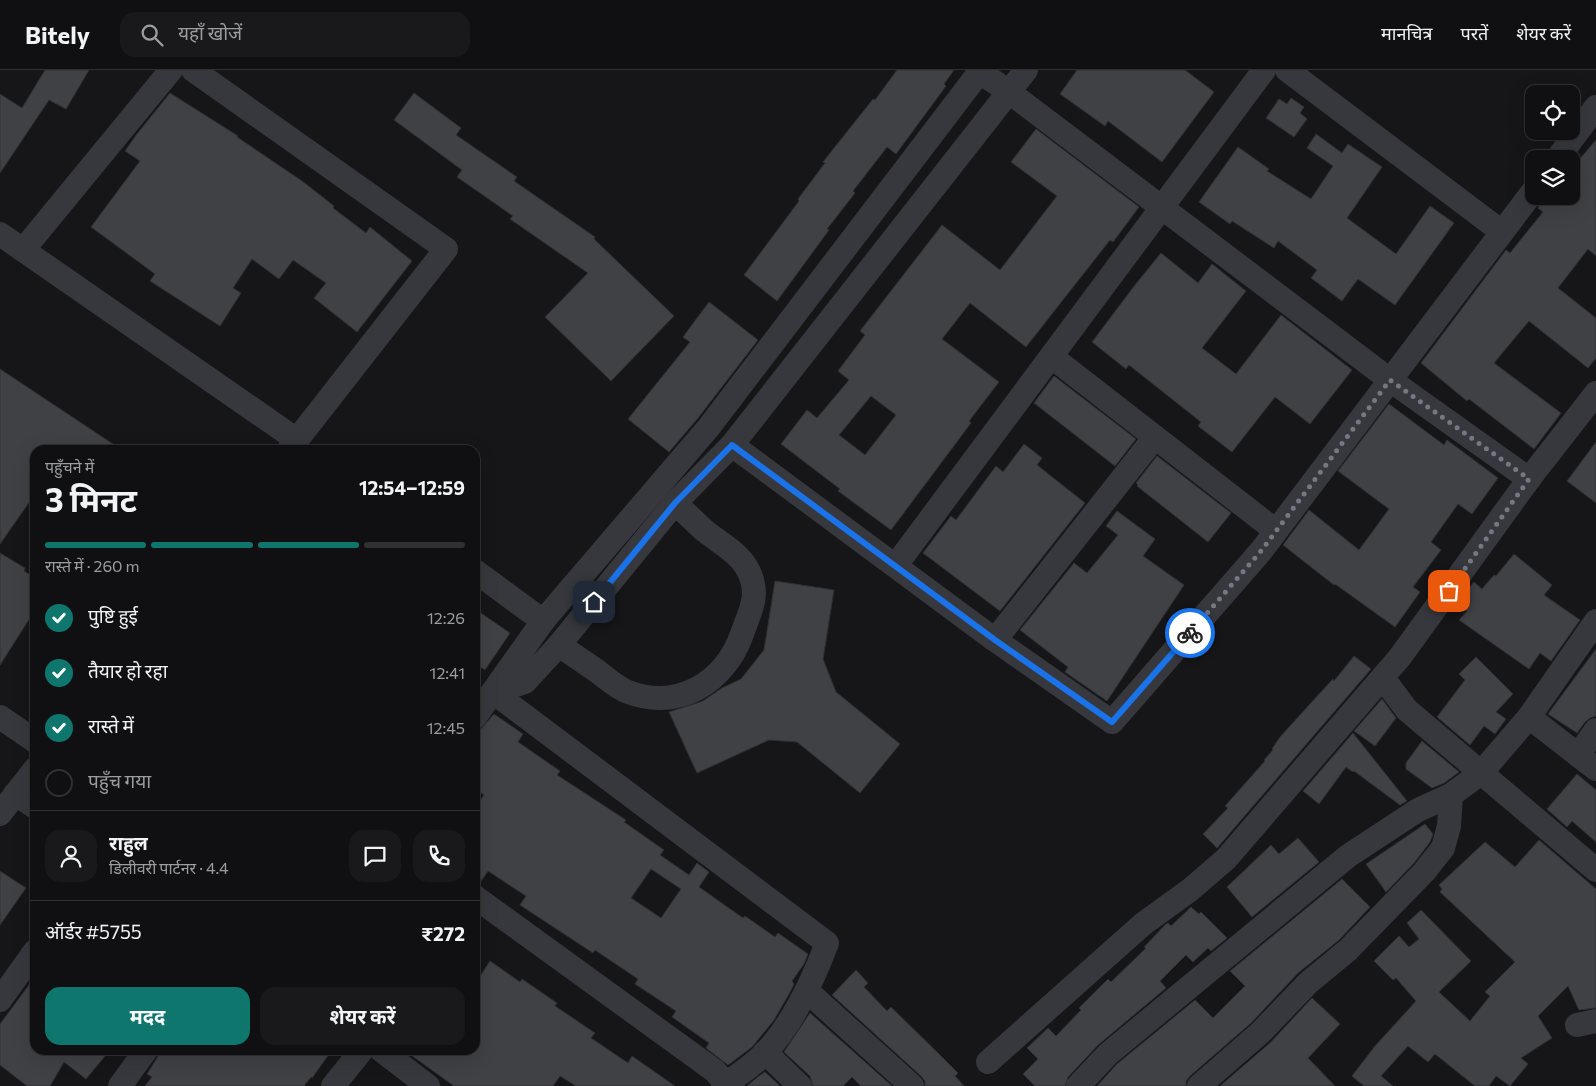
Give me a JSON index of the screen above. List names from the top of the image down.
{
  "page": {
    "header": "Bitely",
    "search": "यहाँ खोजें",
    "nav": ["मानचित्र", "परतें", "शेयर करें"],
    "heading": ["3 मिनट", "पहुँचने में", "12:54–12:59"],
    "panel": [
      "राहुल",
      "डिलीवरी पार्टनर · 4.4",
      "ऑर्डर #5755",
      "₹272"
    ],
    "bar": "रास्ते में · 260 m",
    "list": [
      ["पुष्टि हुई", "12:26"],
      ["तैयार हो रहा", "12:41"],
      ["रास्ते में", "12:45"],
      "पहुँच गया"
    ],
    "buttons": ["मदद", "शेयर करें"]
  }
}
